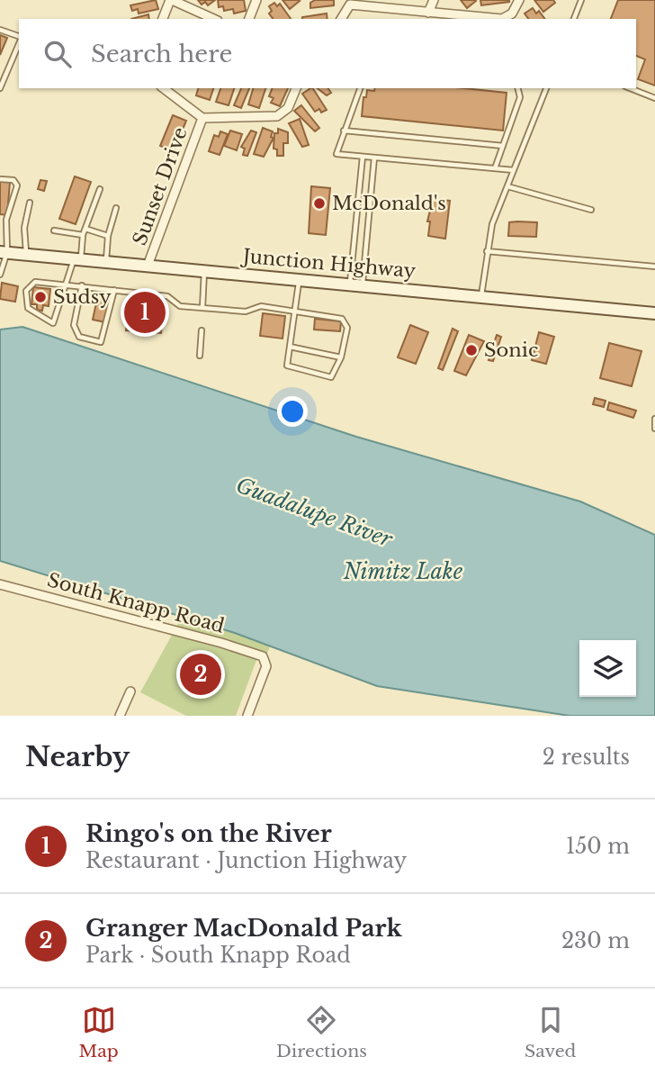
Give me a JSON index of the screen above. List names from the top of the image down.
{
  "streets": {
    "main road": ["Junction Highway"],
    "street": ["Sunset Drive", "South Knapp Road"]
  },
  "crossings": [
    ["Sunset Drive", "Junction Highway"]
  ],
  "water": ["Guadalupe River", "Nimitz Lake"],
  "places": ["McDonald's", "Sudsy", "Sonic"],
  "page": {
    "search": "Search here",
    "pins": ["1", "2"],
    "heading": ["Nearby", "2 results"],
    "list": [
      {
        "mark": "1",
        "name": "Ringo's on the River",
        "note": "Restaurant · Junction Highway",
        "value": "150 m"
      },
      {
        "mark": "2",
        "name": "Granger MacDonald Park",
        "note": "Park · South Knapp Road",
        "value": "230 m"
      }
    ],
    "nav": ["Map", "Directions", "Saved"]
  }
}
